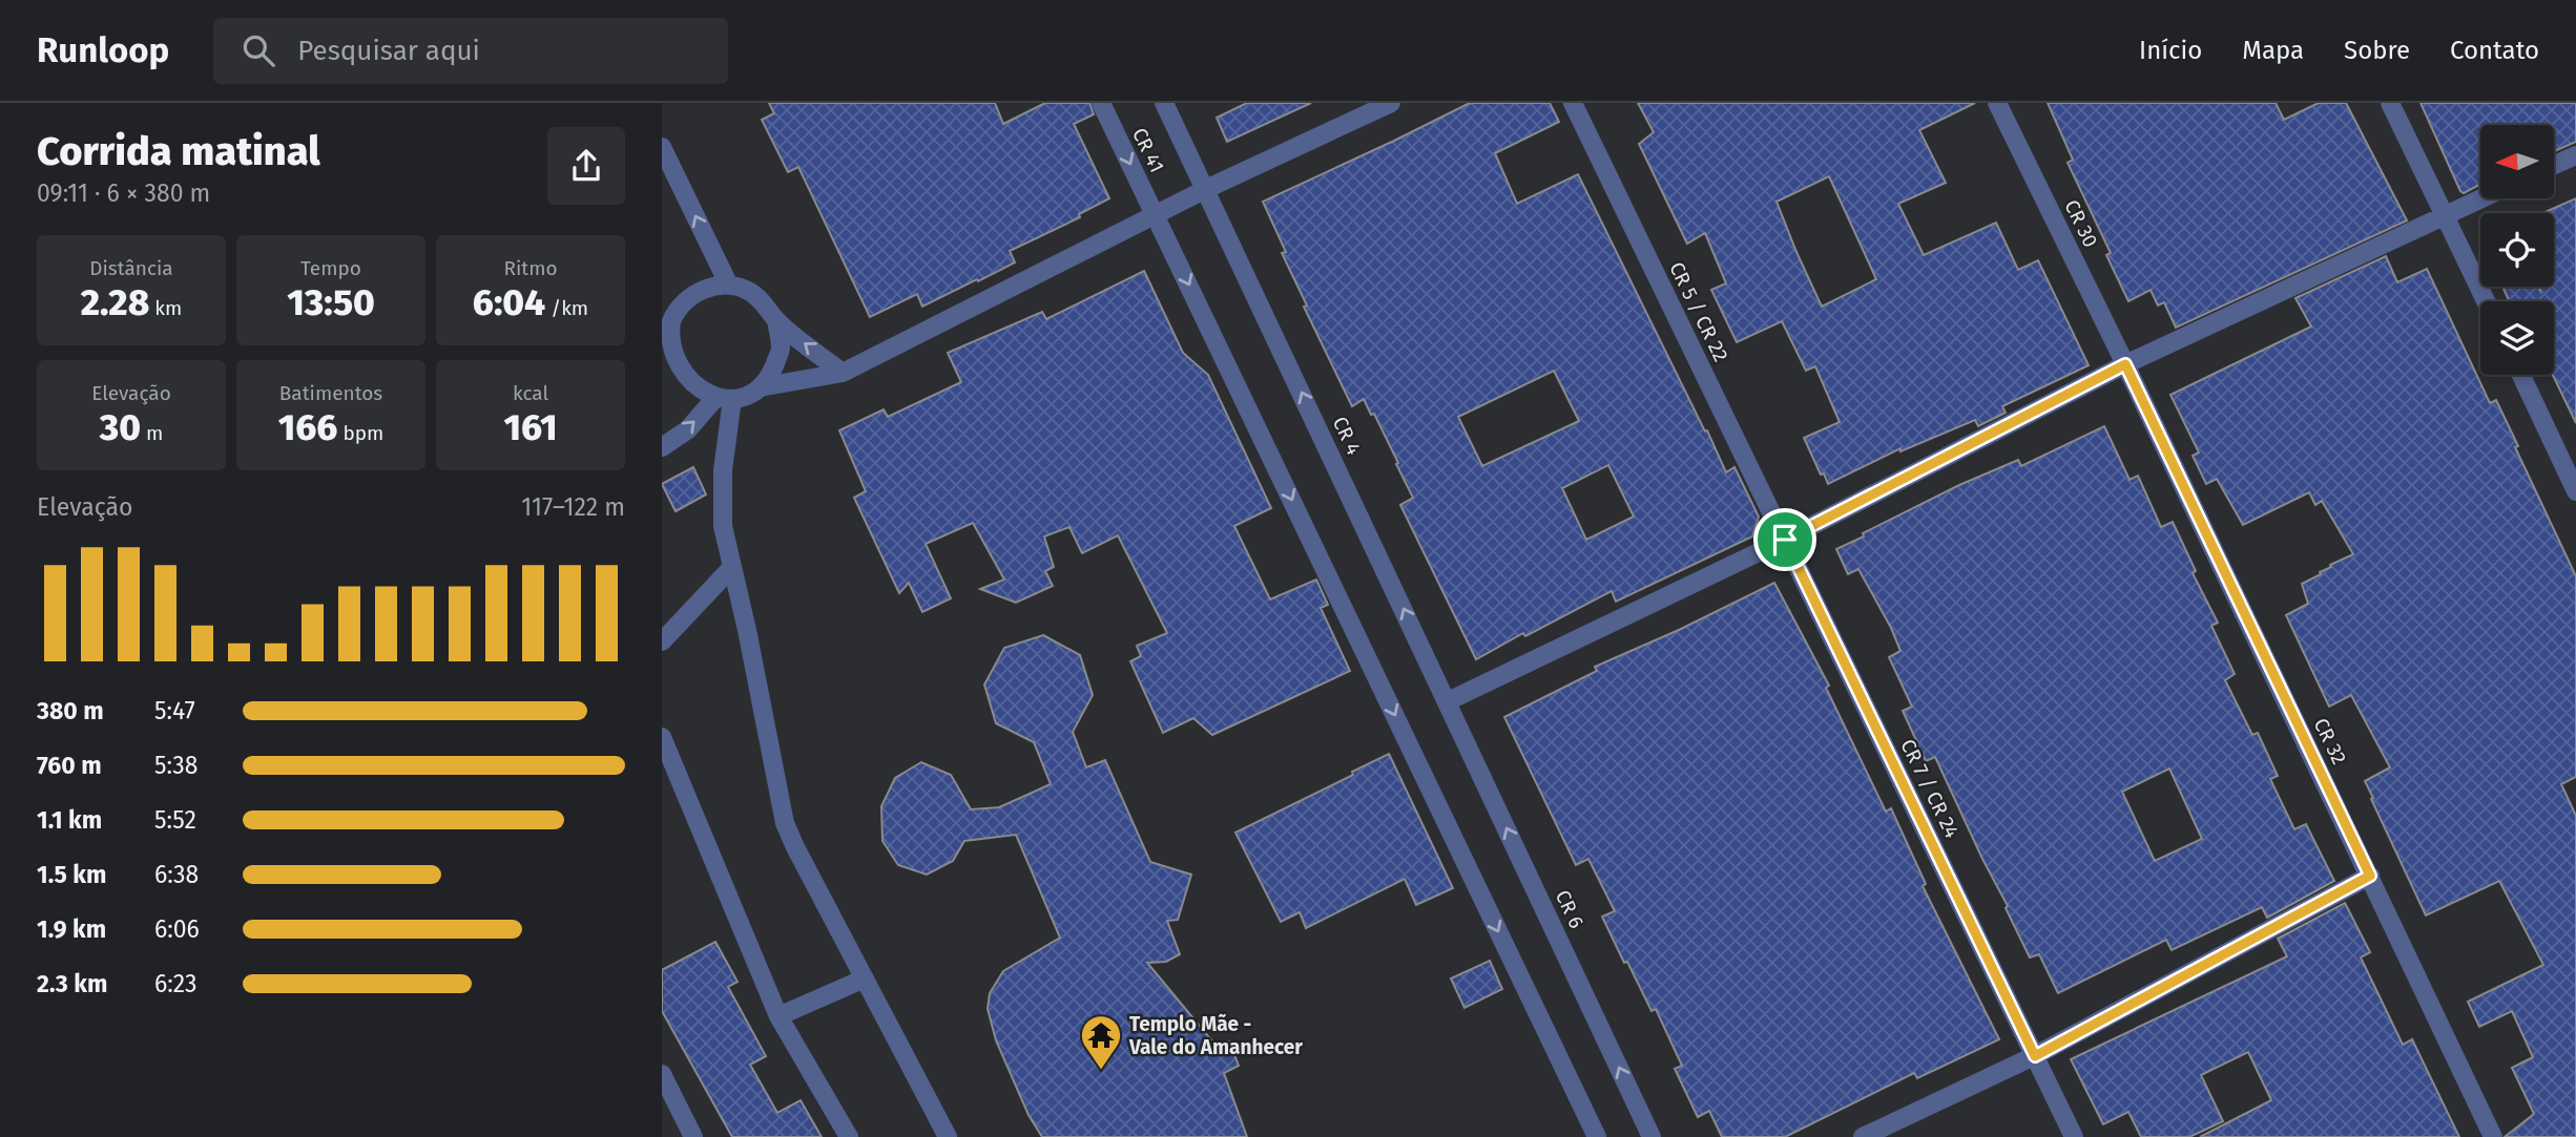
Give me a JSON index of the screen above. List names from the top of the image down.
{
  "streets": {
    "street": [
      "CR 41",
      "CR 30",
      "CR 5 / CR 22",
      "CR 4",
      "CR 32",
      "CR 7 / CR 24",
      "CR 6"
    ]
  },
  "crossings": [
    ["CR 30", "CR 32"],
    ["CR 5 / CR 22", "CR 7 / CR 24"],
    ["CR 4", "CR 6"]
  ],
  "one_way": ["CR 41", "CR 4", "CR 6"],
  "places": {
    "temple": ["Templo Mãe - Vale do Amanhecer"]
  },
  "north": "left",
  "page": {
    "header": "Runloop",
    "search": "Pesquisar aqui",
    "nav": [
      "Início",
      "Mapa",
      "Sobre",
      "Contato"
    ],
    "heading": ["Corrida matinal", "09:11 · 6 × 380 m"],
    "stats": [
      ["Distância", "2.28 km"],
      ["Tempo", "13:50"],
      ["Ritmo", "6:04 /km"],
      ["Elevação", "30 m"],
      ["Batimentos", "166 bpm"],
      ["kcal", "161"]
    ],
    "chart": ["Elevação", "117–122 m"],
    "list": [
      {
        "name": "380 m",
        "note": "5:47"
      },
      {
        "name": "760 m",
        "note": "5:38"
      },
      {
        "name": "1.1 km",
        "note": "5:52"
      },
      {
        "name": "1.5 km",
        "note": "6:38"
      },
      {
        "name": "1.9 km",
        "note": "6:06"
      },
      {
        "name": "2.3 km",
        "note": "6:23"
      }
    ]
  }
}
